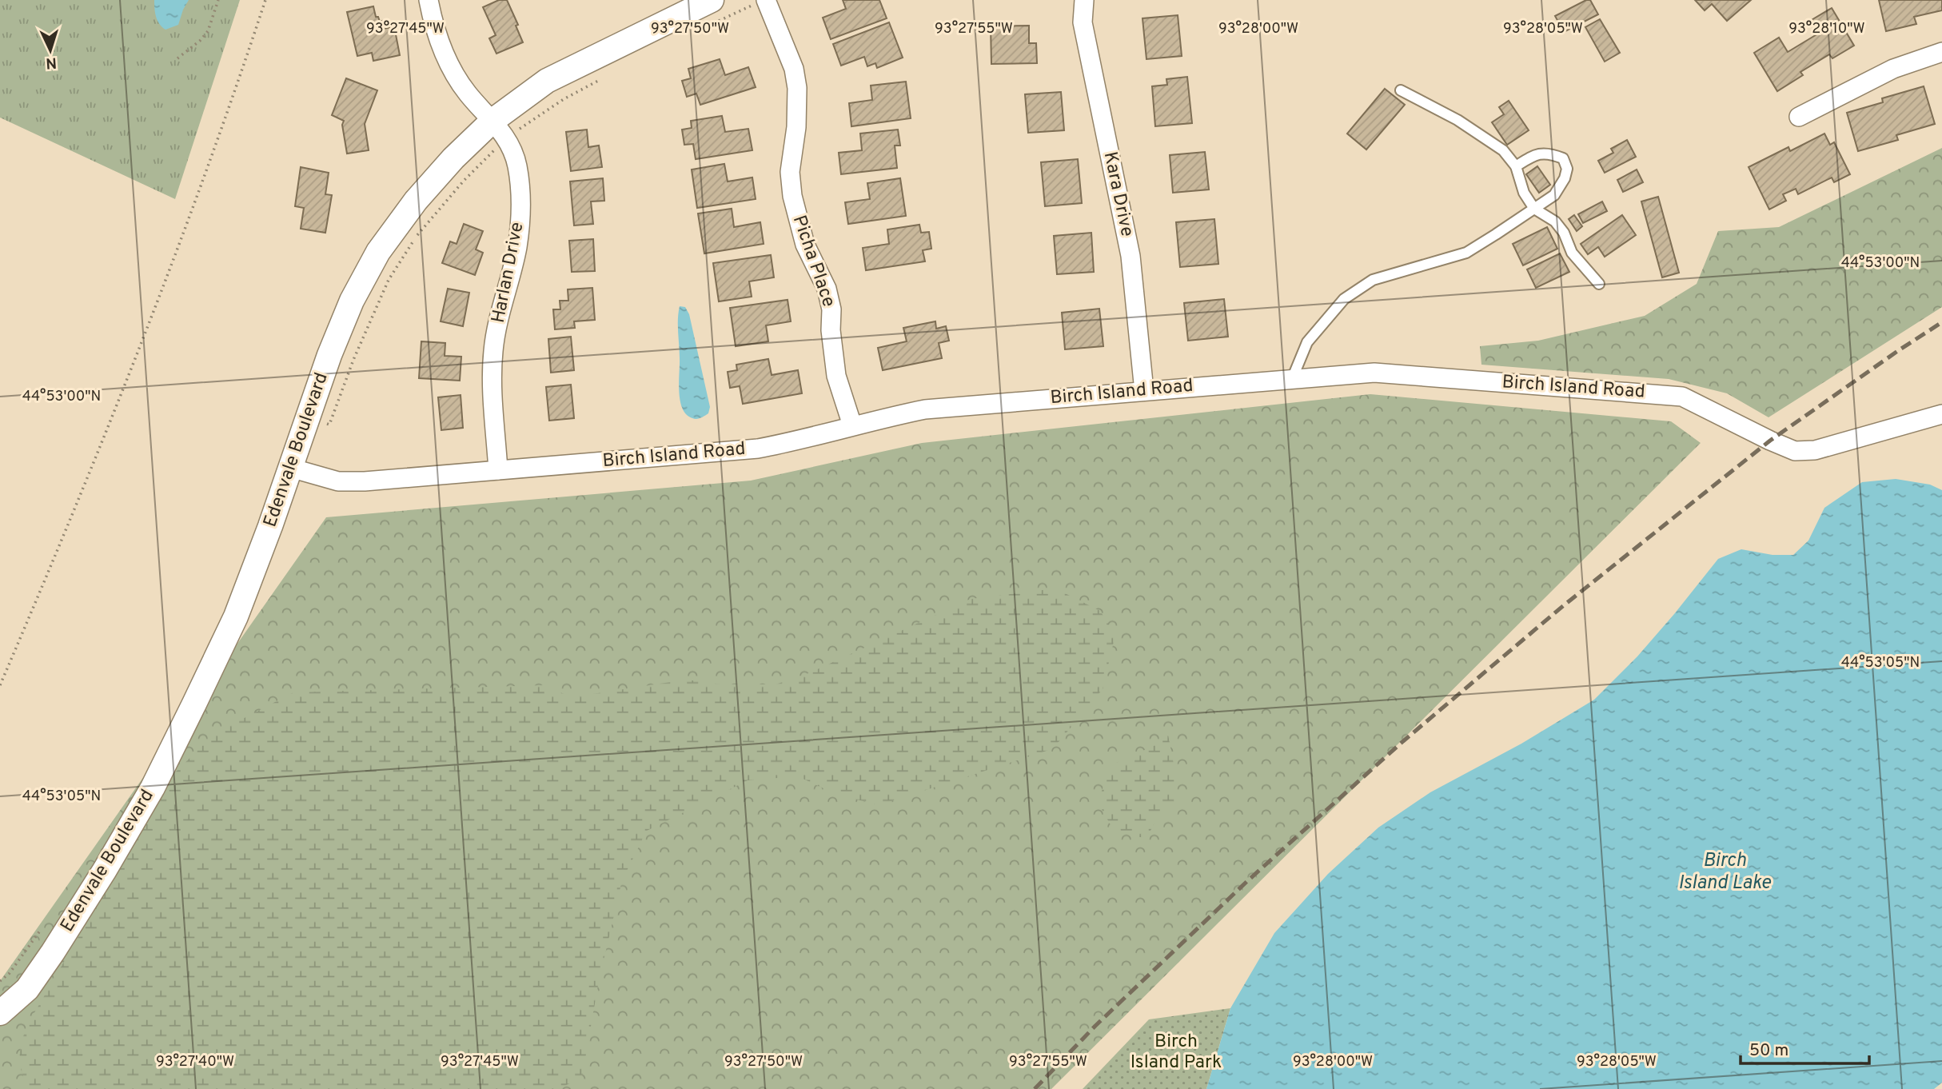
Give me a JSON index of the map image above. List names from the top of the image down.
{
  "streets": {
    "street": [
      "Kara Drive",
      "Picha Place",
      "Harlan Drive",
      "Birch Island Road",
      "Edenvale Boulevard"
    ]
  },
  "crossings": [
    ["Kara Drive", "Birch Island Road"],
    ["Picha Place", "Birch Island Road"],
    ["Harlan Drive", "Birch Island Road"],
    ["Harlan Drive", "Edenvale Boulevard"],
    ["Birch Island Road", "Edenvale Boulevard"]
  ],
  "water": ["Birch Island Lake"],
  "parks": ["Birch Island Park"],
  "scale_bar": "50 m",
  "north": "bottom",
  "coordinates": [
    "93°27'45\"W",
    "93°27'50\"W",
    "93°27'55\"W",
    "93°28'00\"W",
    "93°28'05\"W",
    "93°28'10\"W",
    "44°53'00\"N",
    "44°53'05\"N",
    "93°27'40\"W"
  ]
}
